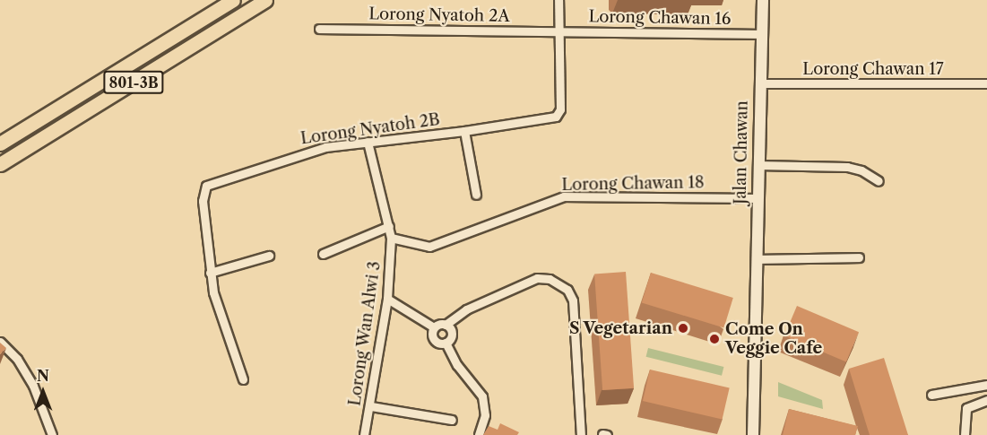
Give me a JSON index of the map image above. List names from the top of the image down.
{
  "streets": {
    "highway": ["801-3B"],
    "street": [
      "Lorong Nyatoh 2A",
      "Lorong Chawan 16",
      "Lorong Chawan 17",
      "Lorong Nyatoh 2B",
      "Jalan Chawan",
      "Lorong Chawan 18",
      "Lorong Wan Alwi 3"
    ]
  },
  "crossings": [
    ["Lorong Nyatoh 2A", "Lorong Chawan 16"],
    ["Lorong Nyatoh 2A", "Lorong Nyatoh 2B"],
    ["Lorong Chawan 16", "Lorong Nyatoh 2B"],
    ["Lorong Chawan 16", "Jalan Chawan"],
    ["Lorong Chawan 17", "Jalan Chawan"],
    ["Lorong Nyatoh 2B", "Lorong Wan Alwi 3"],
    ["Jalan Chawan", "Lorong Chawan 18"],
    ["Lorong Chawan 18", "Lorong Wan Alwi 3"]
  ],
  "places": ["S Vegetarian", "Come On Veggie Cafe"],
  "north": "top"
}
